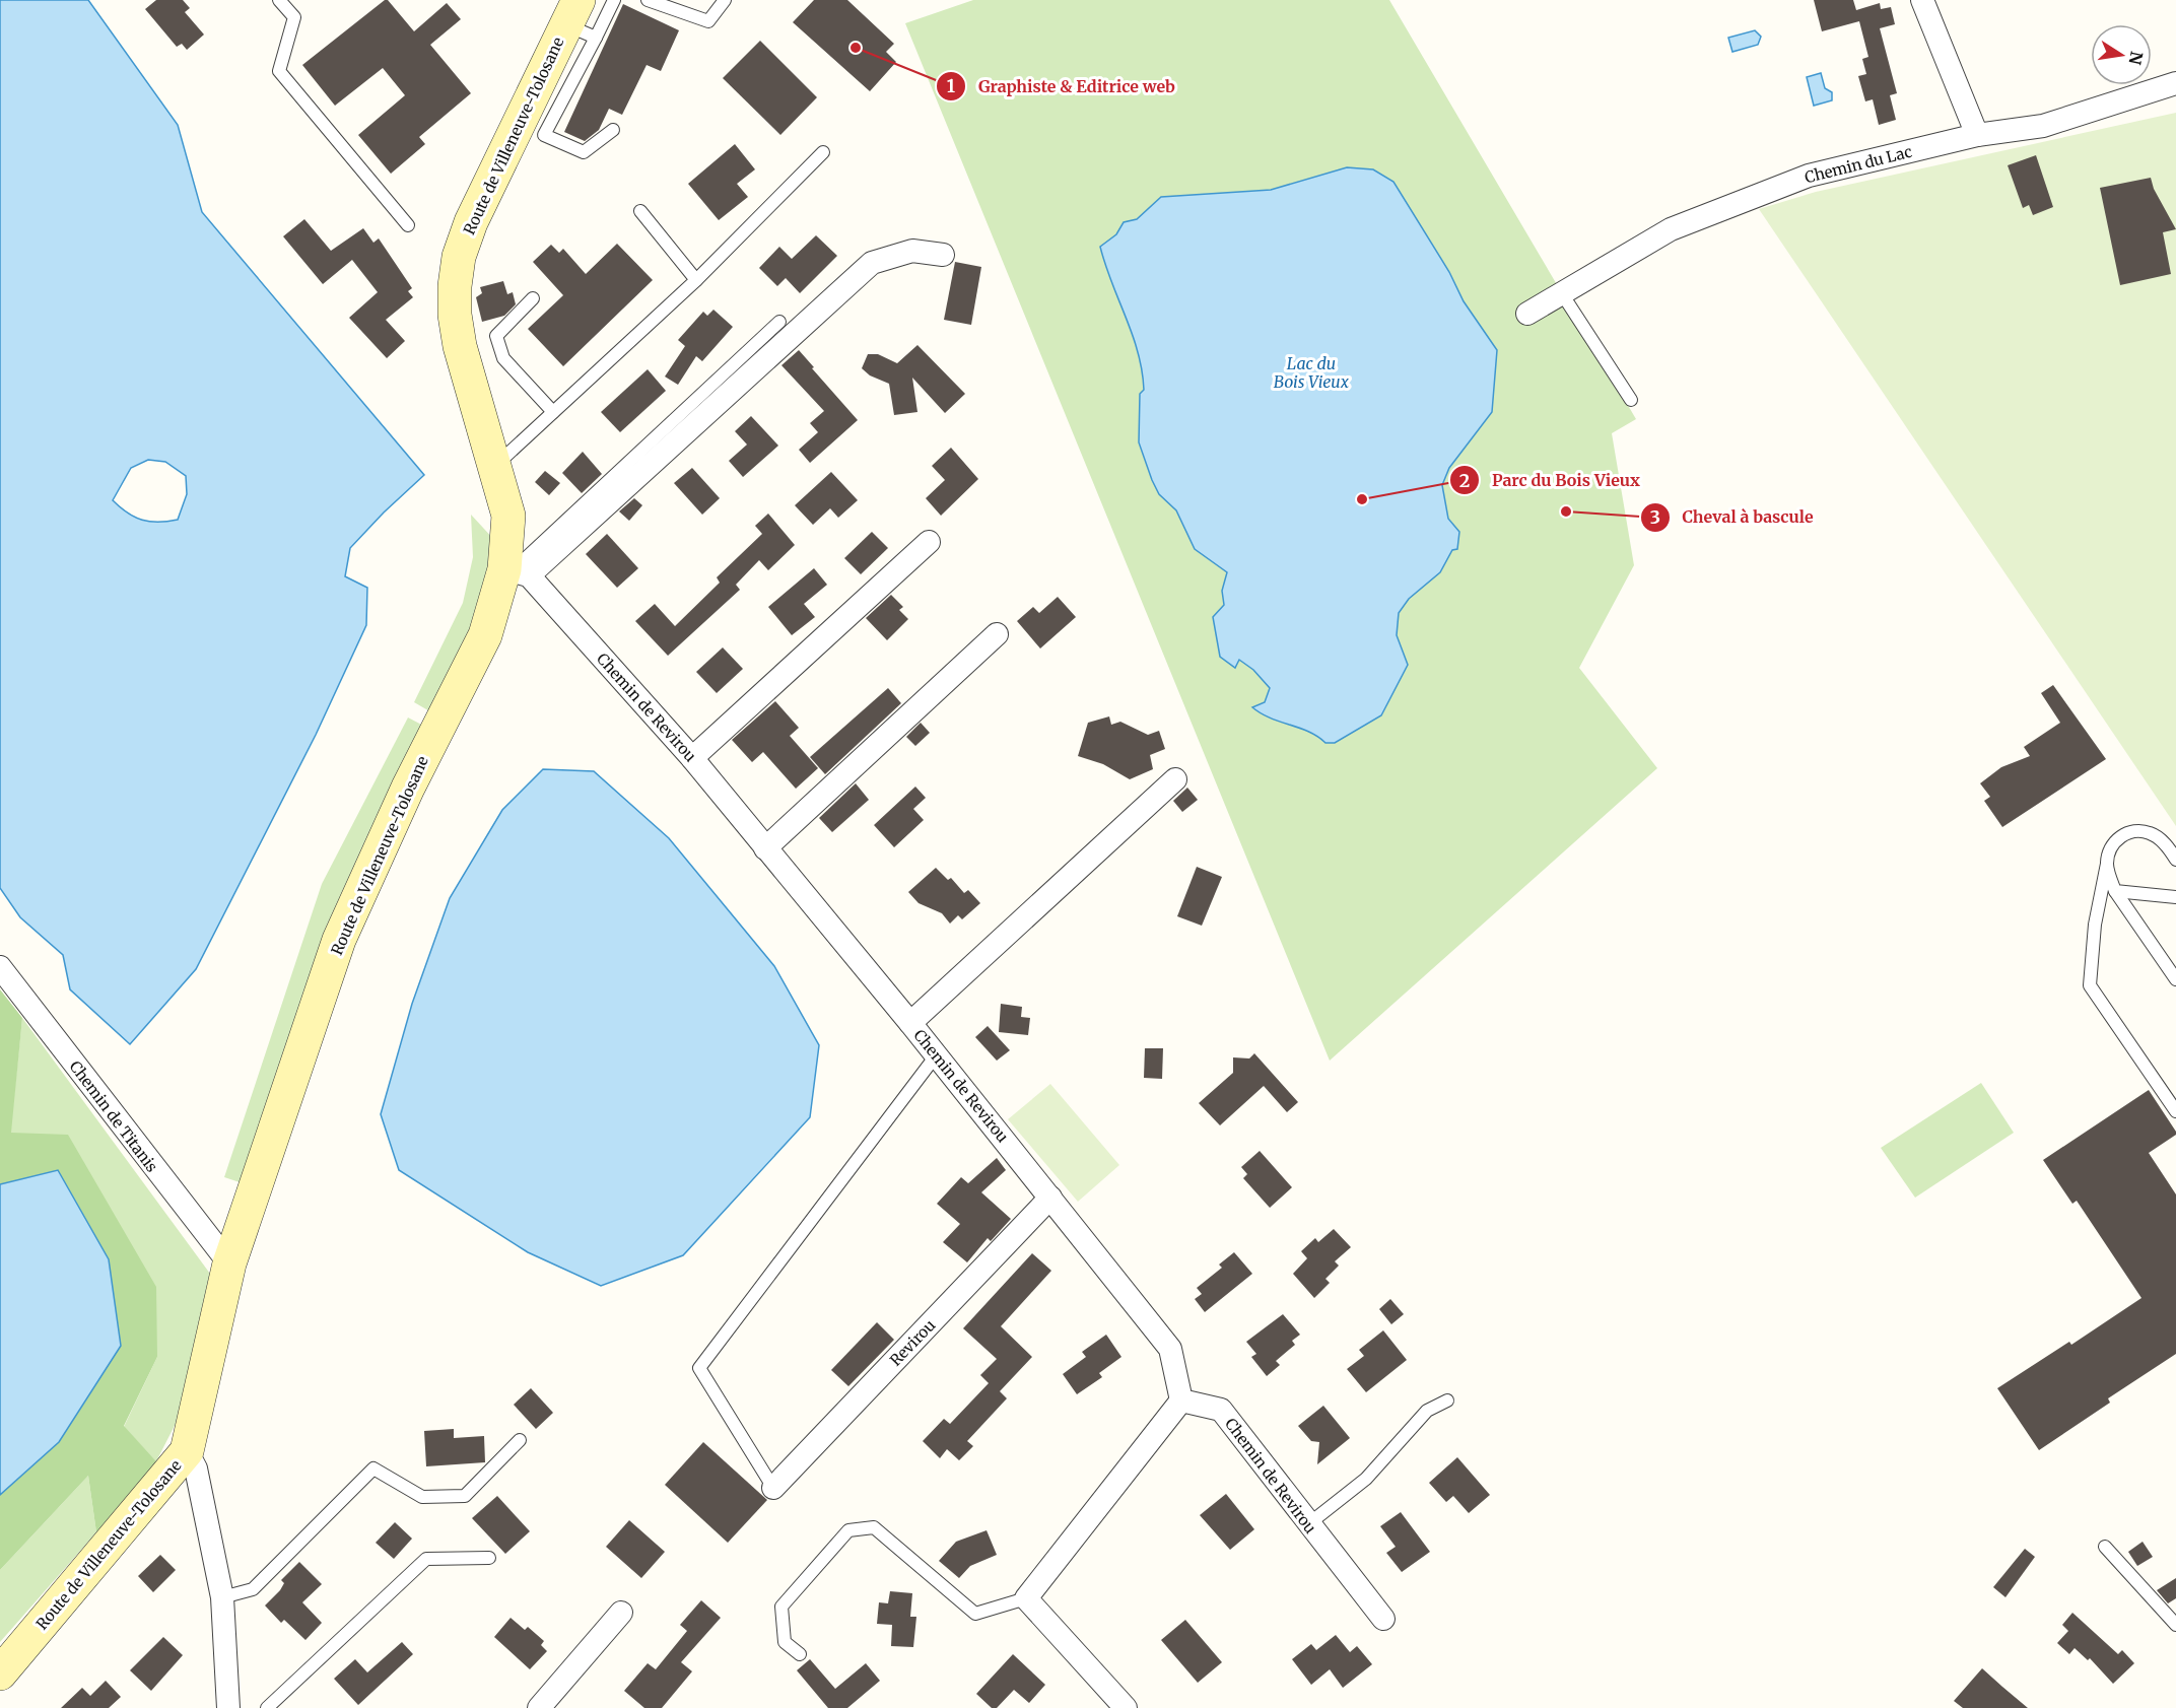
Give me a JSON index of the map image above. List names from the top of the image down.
{
  "streets": {
    "street": [
      "Route de Villeneuve-Tolosane",
      "Chemin du Lac",
      "Chemin de Revirou",
      "Chemin de Titanis",
      "Revirou"
    ]
  },
  "crossings": [
    ["Route de Villeneuve-Tolosane", "Chemin de Revirou"],
    ["Route de Villeneuve-Tolosane", "Chemin de Titanis"],
    ["Chemin de Revirou", "Revirou"]
  ],
  "water": ["Lac du Bois Vieux"],
  "places": ["Graphiste & Editrice web", "Parc du Bois Vieux", "Cheval à bascule"],
  "north": "right"
}
